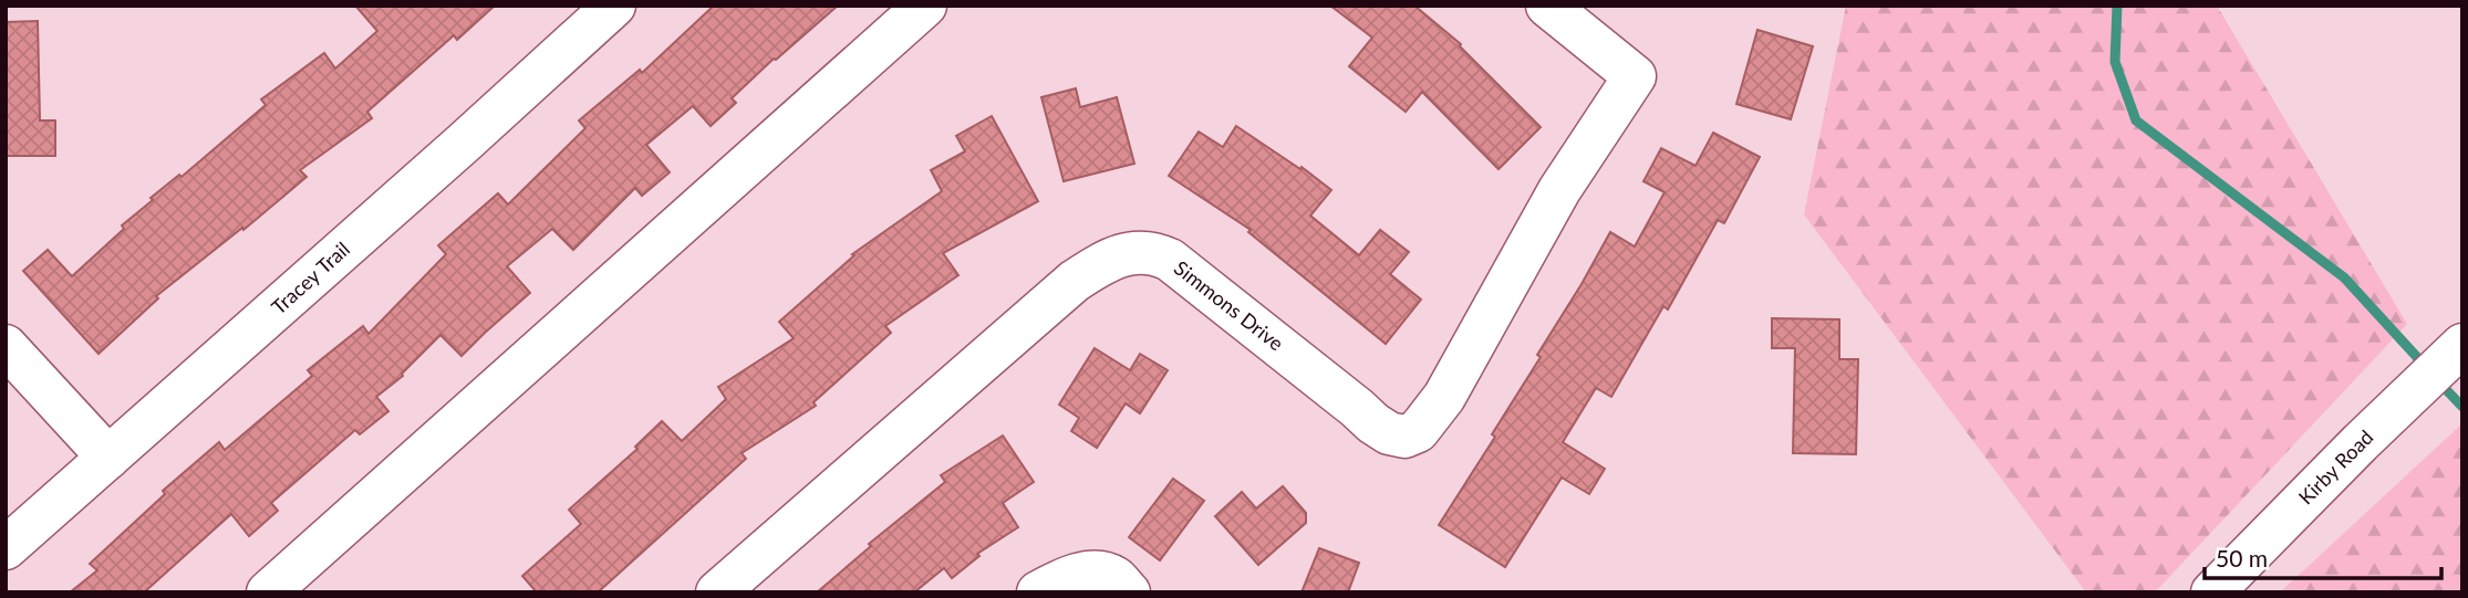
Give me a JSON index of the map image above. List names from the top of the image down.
{
  "streets": {
    "street": ["Tracey Trail", "Simmons Drive", "Kirby Road"]
  },
  "scale_bar": "50 m"
}
